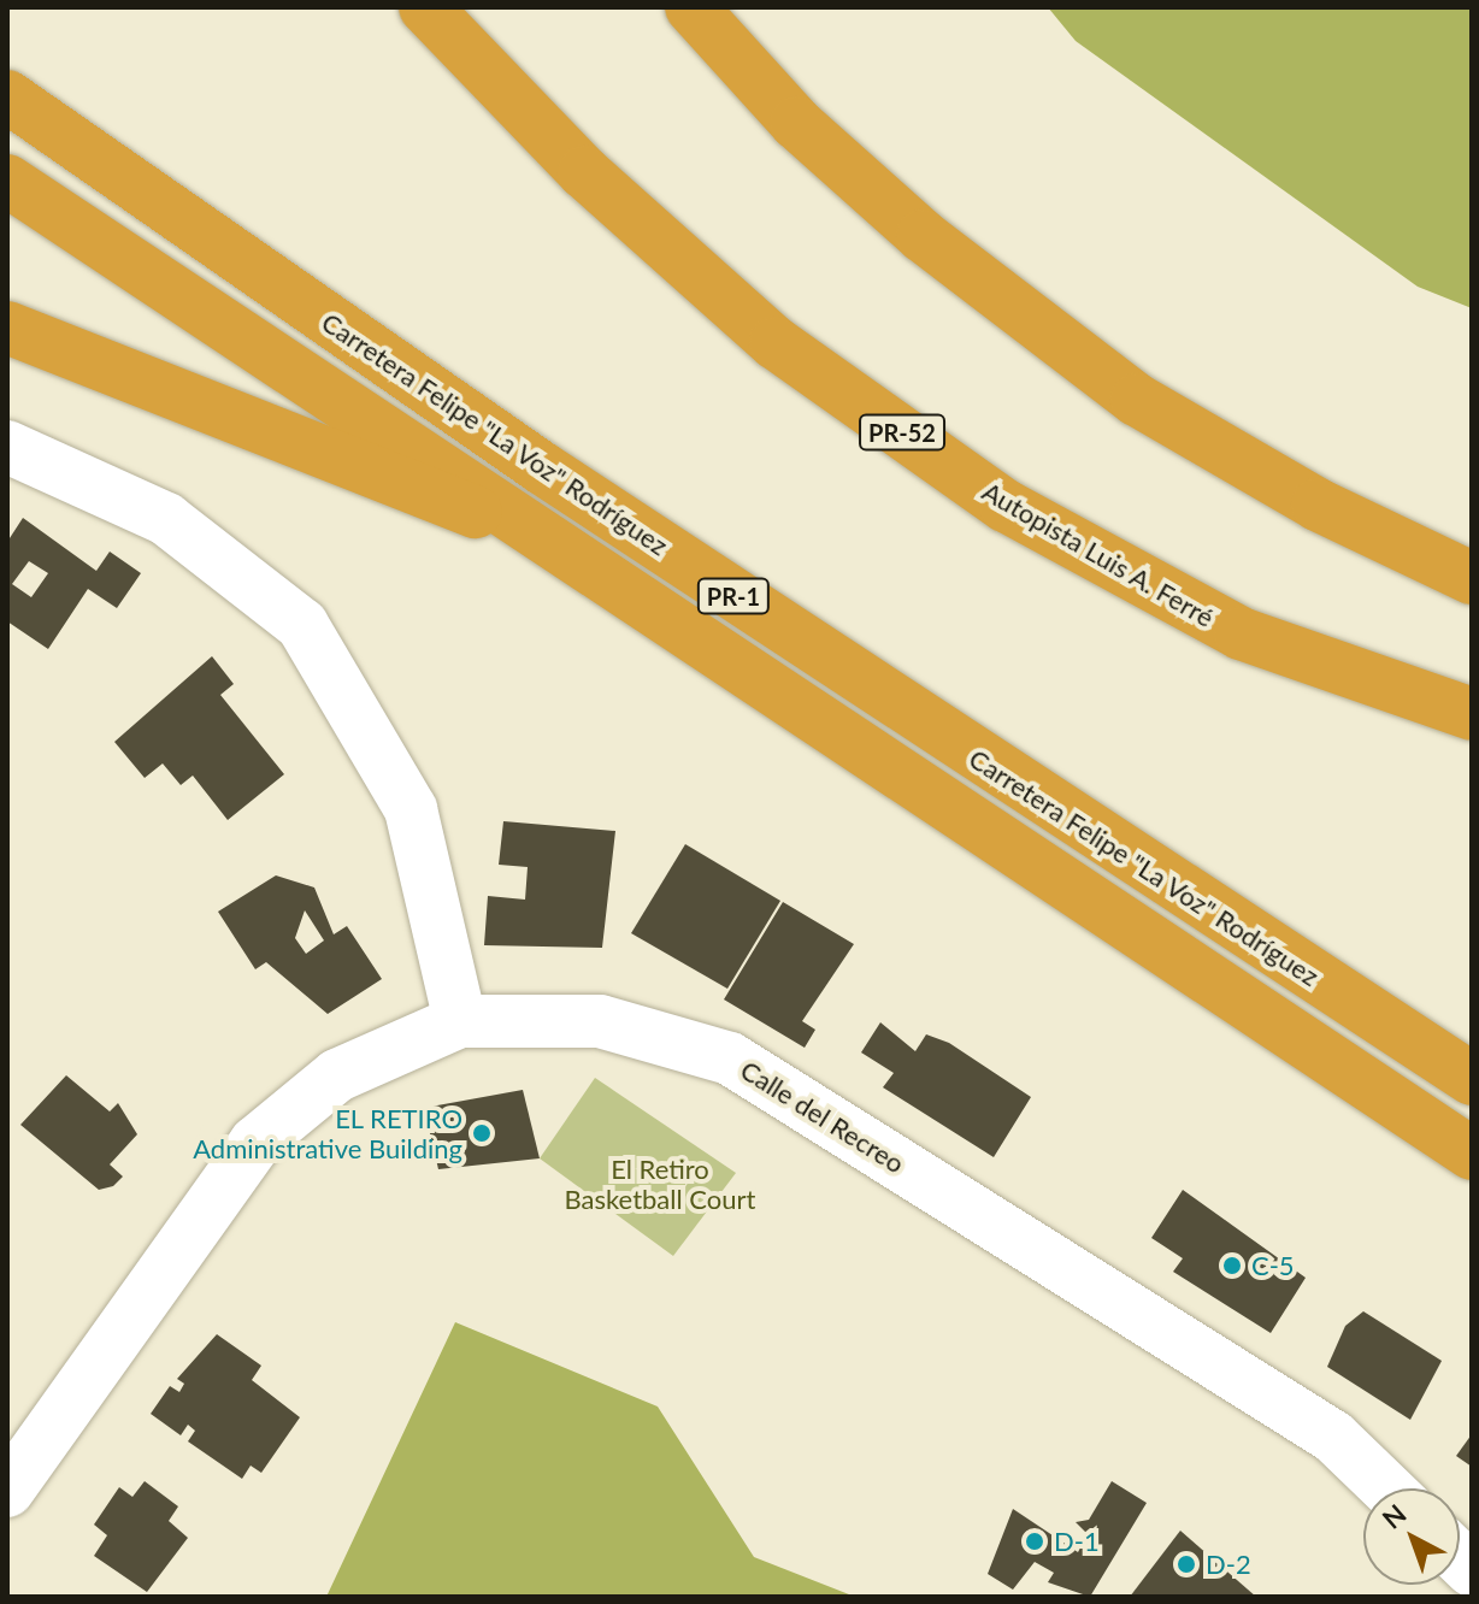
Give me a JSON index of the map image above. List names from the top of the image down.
{
  "streets": {
    "highway": [
      "PR-52",
      "Carretera Felipe \"La Voz\" Rodríguez",
      "Autopista Luis A. Ferré",
      "PR-1"
    ],
    "street": ["Calle del Recreo"]
  },
  "parks": ["El Retiro Basketball Court"],
  "places": [
    "EL RETIRO Administrative Building",
    "C-5",
    "D-1",
    "D-2"
  ],
  "north": "top left"
}
